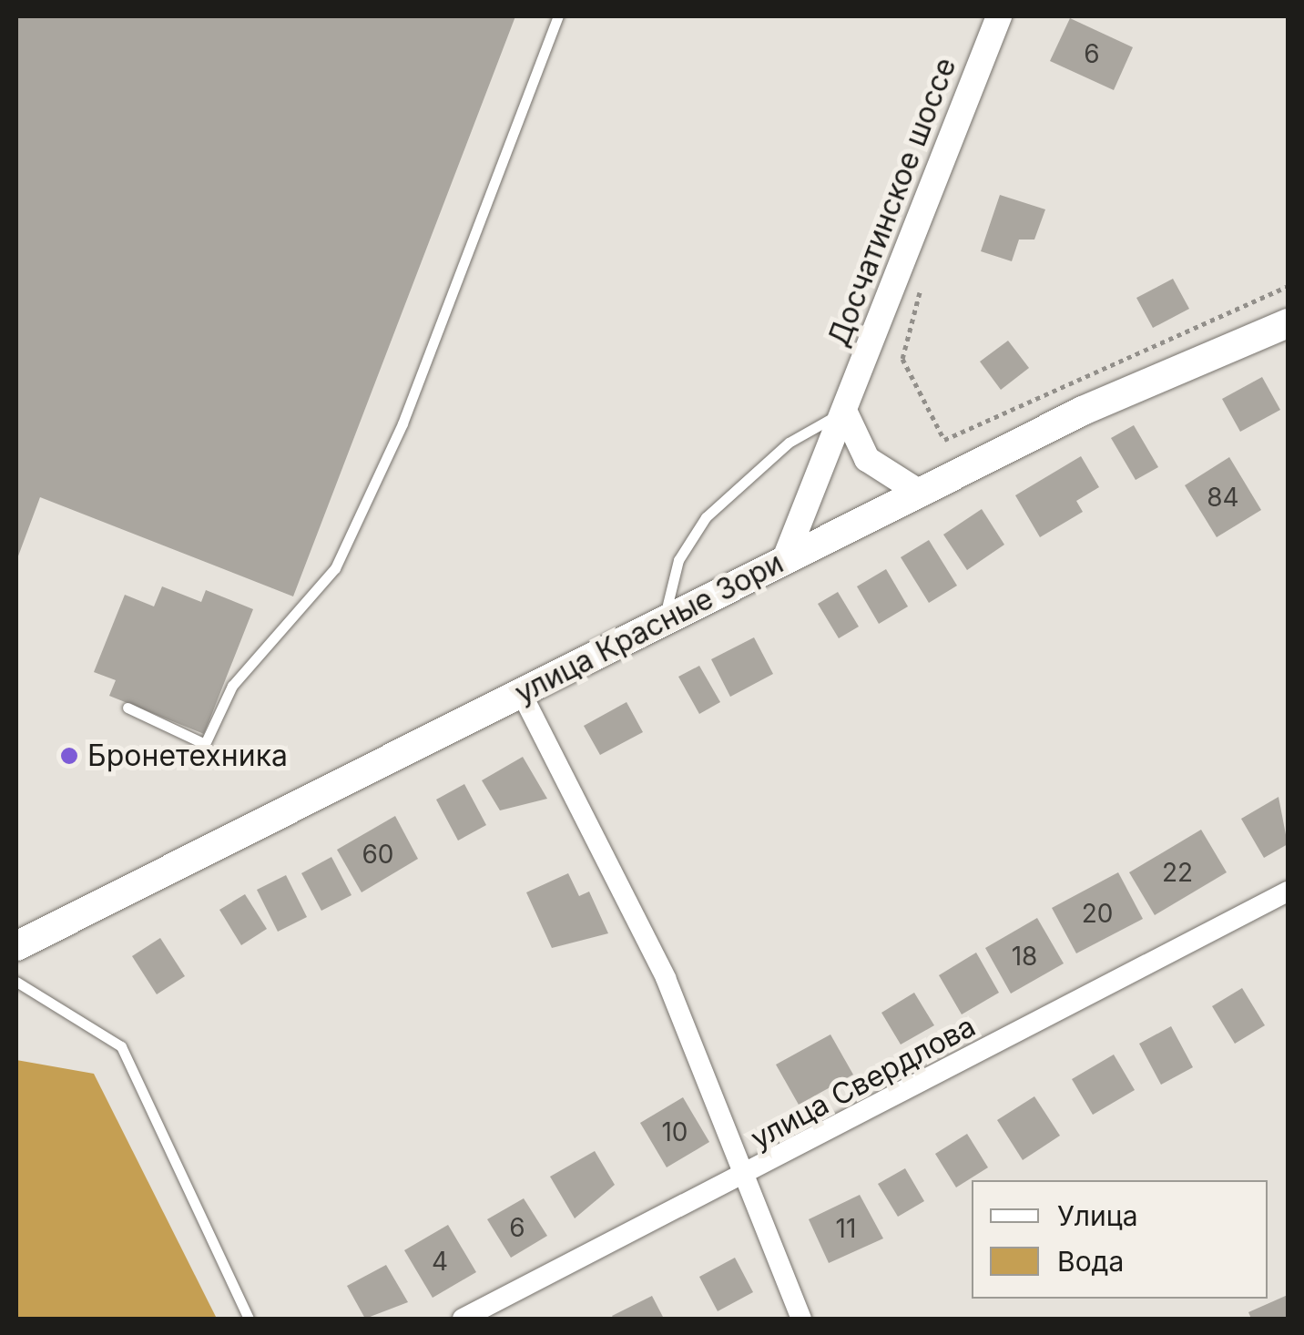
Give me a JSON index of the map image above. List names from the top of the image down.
{
  "streets": {
    "main road": ["улица Красные Зори"],
    "street": ["Досчатинское шоссе", "улица Свердлова"]
  },
  "crossings": [
    ["Досчатинское шоссе", "улица Красные Зори"]
  ],
  "places": ["Бронетехника"],
  "house_numbers": [
    "6",
    "84",
    "60",
    "22",
    "20",
    "18",
    "10",
    "6",
    "11",
    "4"
  ],
  "legend": ["Улица", "Вода"]
}
